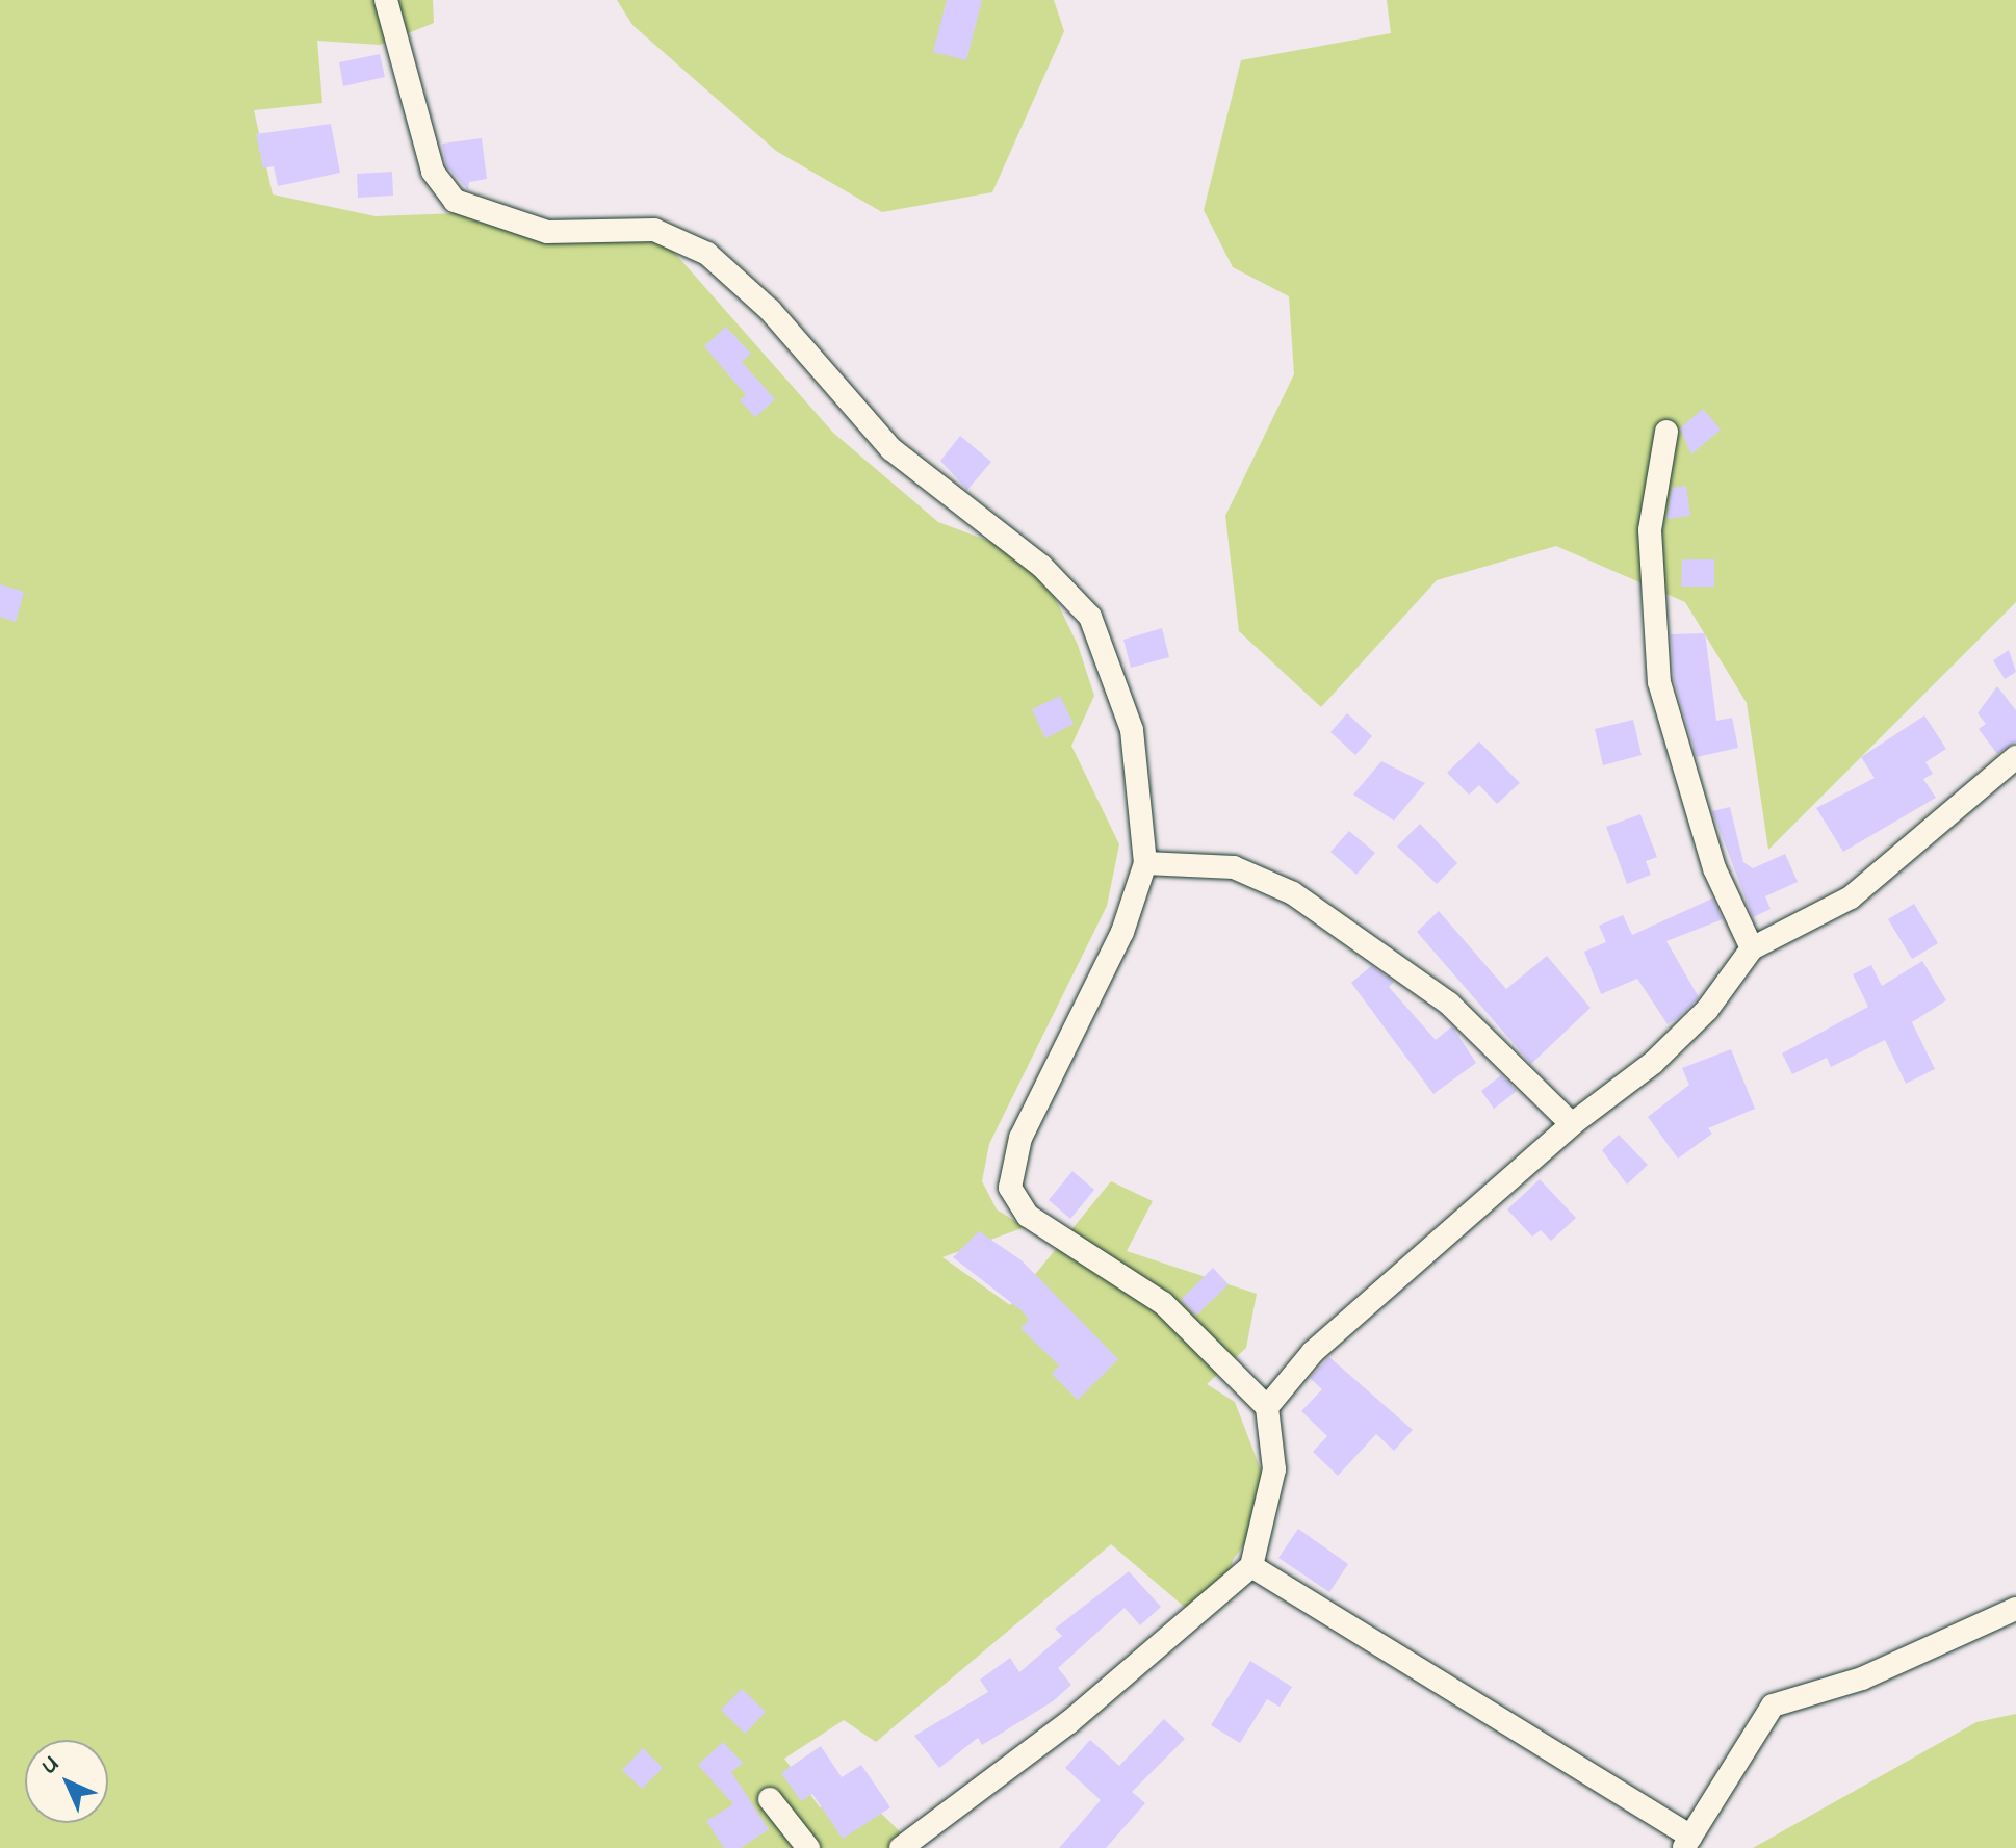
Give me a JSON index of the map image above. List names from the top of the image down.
{
  "north": "top left"
}
